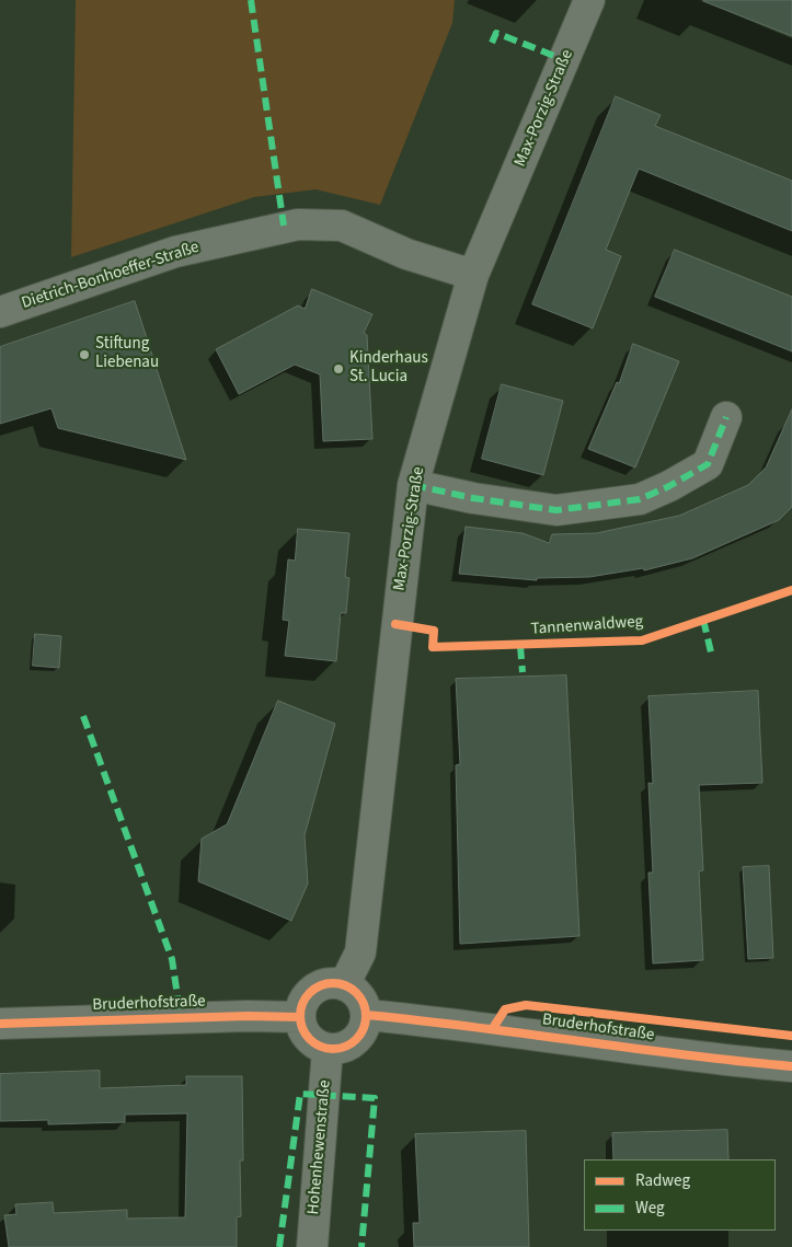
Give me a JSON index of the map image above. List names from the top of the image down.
{
  "streets": {
    "street": [
      "Max-Porzig-Straße",
      "Dietrich-Bonhoeffer-Straße",
      "Bruderhofstraße",
      "Hohenhewenstraße"
    ],
    "cycle path": ["Tannenwaldweg"]
  },
  "crossings": [
    ["Max-Porzig-Straße", "Dietrich-Bonhoeffer-Straße"],
    ["Max-Porzig-Straße", "Bruderhofstraße"],
    ["Max-Porzig-Straße", "Hohenhewenstraße"],
    ["Bruderhofstraße", "Hohenhewenstraße"]
  ],
  "places": ["Stiftung Liebenau", "Kinderhaus St. Lucia"],
  "legend": ["Radweg", "Weg"]
}
